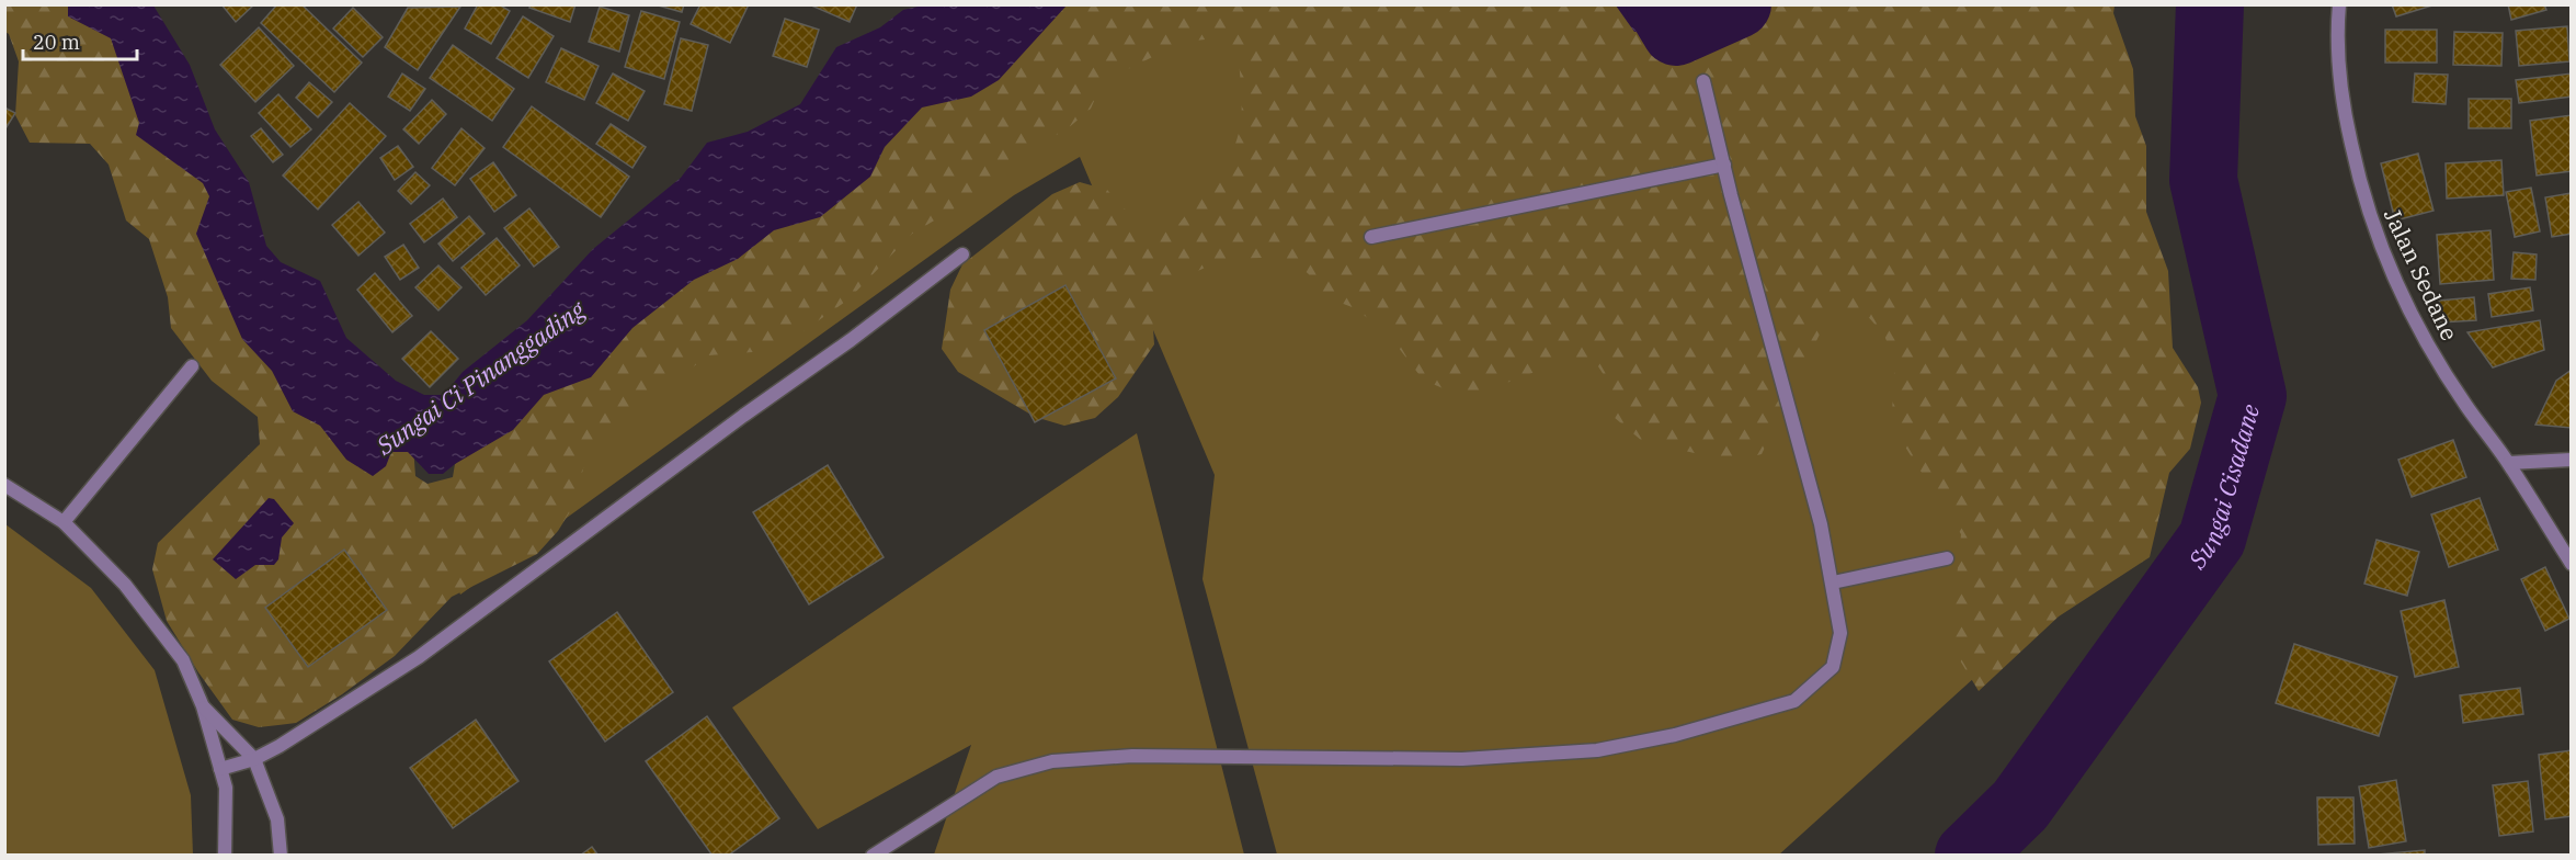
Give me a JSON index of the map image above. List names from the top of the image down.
{
  "streets": {
    "street": ["Jalan Sedane"]
  },
  "water": ["Sungai Ci Pinanggading", "Sungai Cisadane"],
  "scale_bar": "20 m"
}
